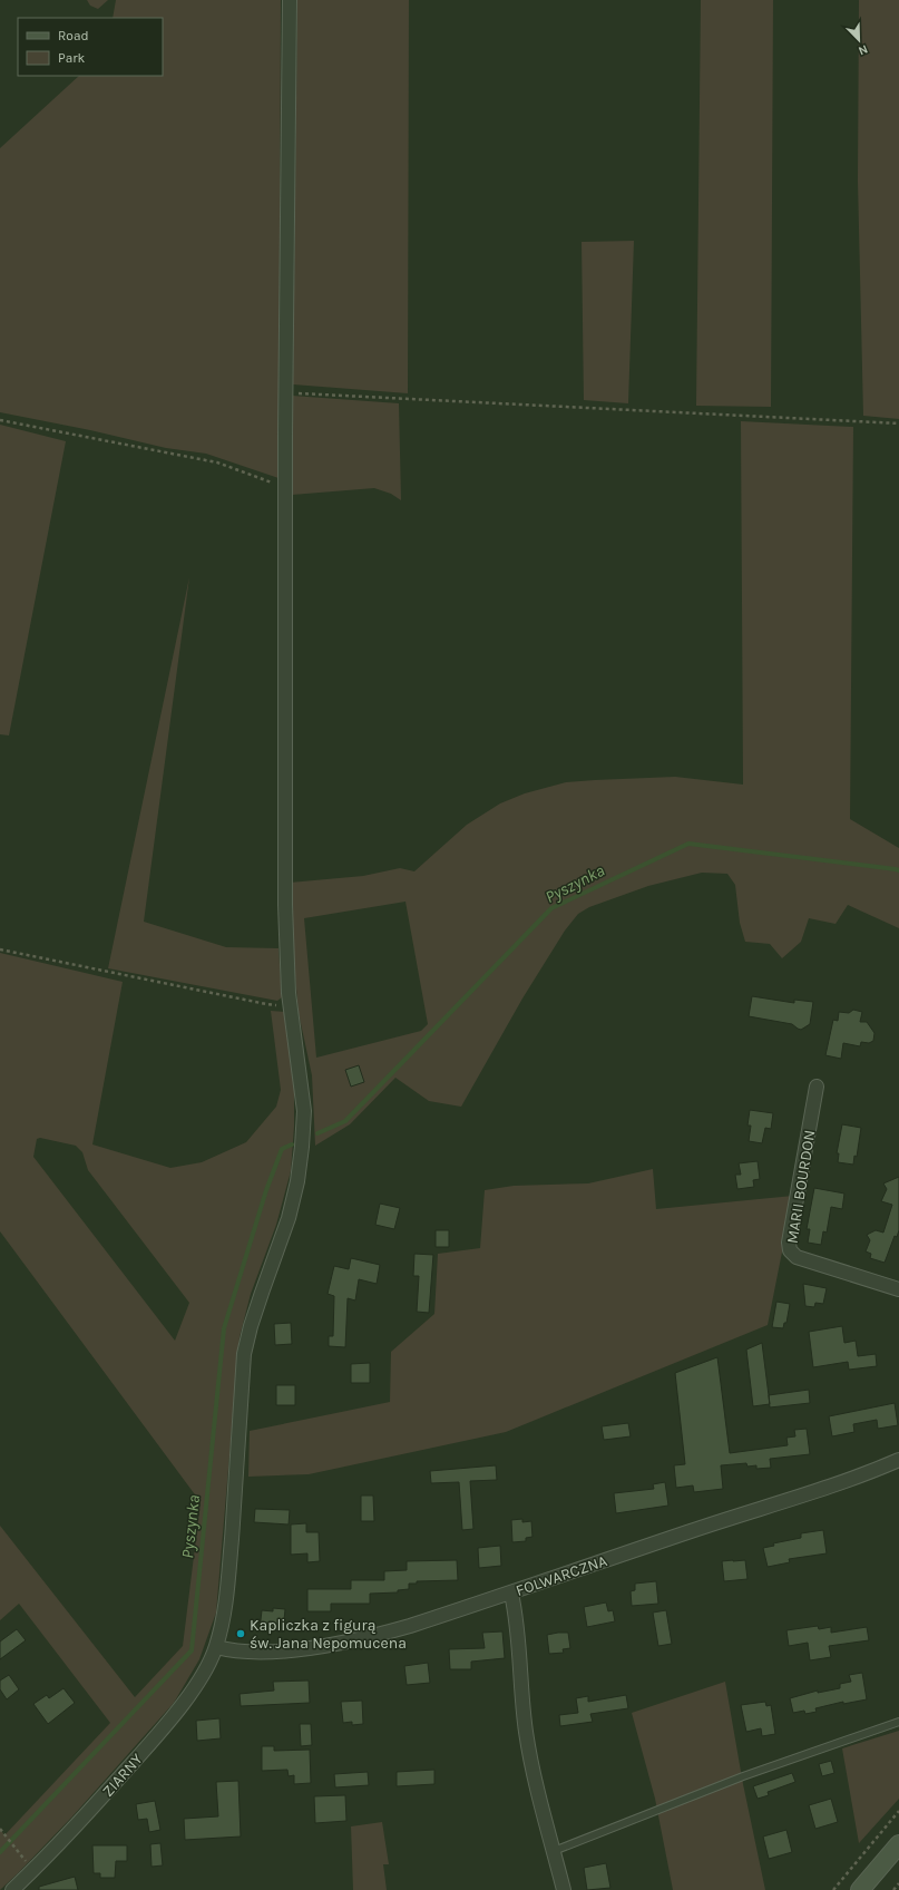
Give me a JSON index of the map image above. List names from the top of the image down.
{
  "streets": {
    "street": ["MARII BOURDON", "FOLWARCZNA", "ZIARNY"]
  },
  "crossings": [
    ["FOLWARCZNA", "ZIARNY"]
  ],
  "water": ["Pyszynka"],
  "places": ["Kapliczka z figurą św. Jana Nepomucena"],
  "legend": ["Road", "Park"],
  "north": "bottom right"
}
